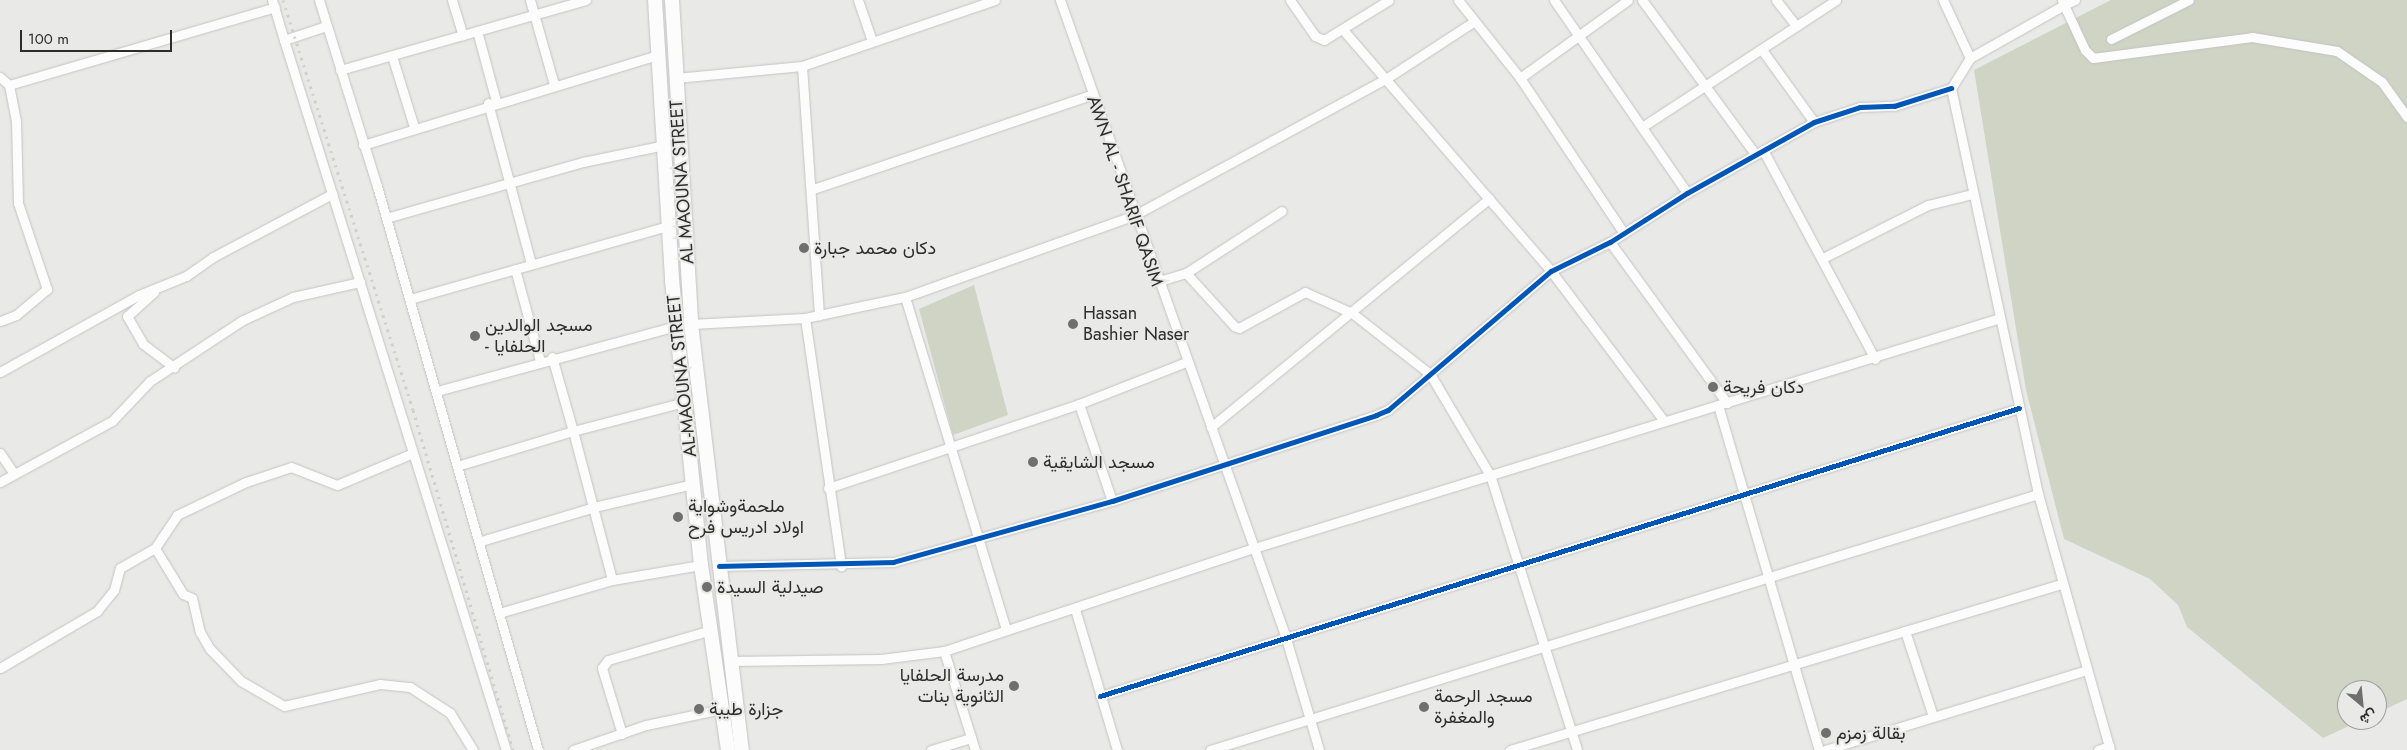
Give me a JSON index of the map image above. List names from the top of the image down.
{
  "streets": {
    "highway": ["AL MAOUNA STREET", "AL-MAOUNA STREET"],
    "street": ["AWN AL - SHARIF QASIM"]
  },
  "places": [
    "دكان محمد جبارة",
    "Hassan Bashier Naser",
    "مسجد الوالدين - الحلفايا",
    "دكان فريحة",
    "مسجد الشايقية",
    "ملحمةوشواية اولاد ادريس فرح",
    "صيدلية السيدة",
    "مدرسة الحلفايا الثانوية بنات",
    "مسجد الرحمة والمغفرة",
    "جزارة طيبة",
    "بقالة زمزم"
  ],
  "scale_bar": "100 m",
  "north": "bottom right"
}
